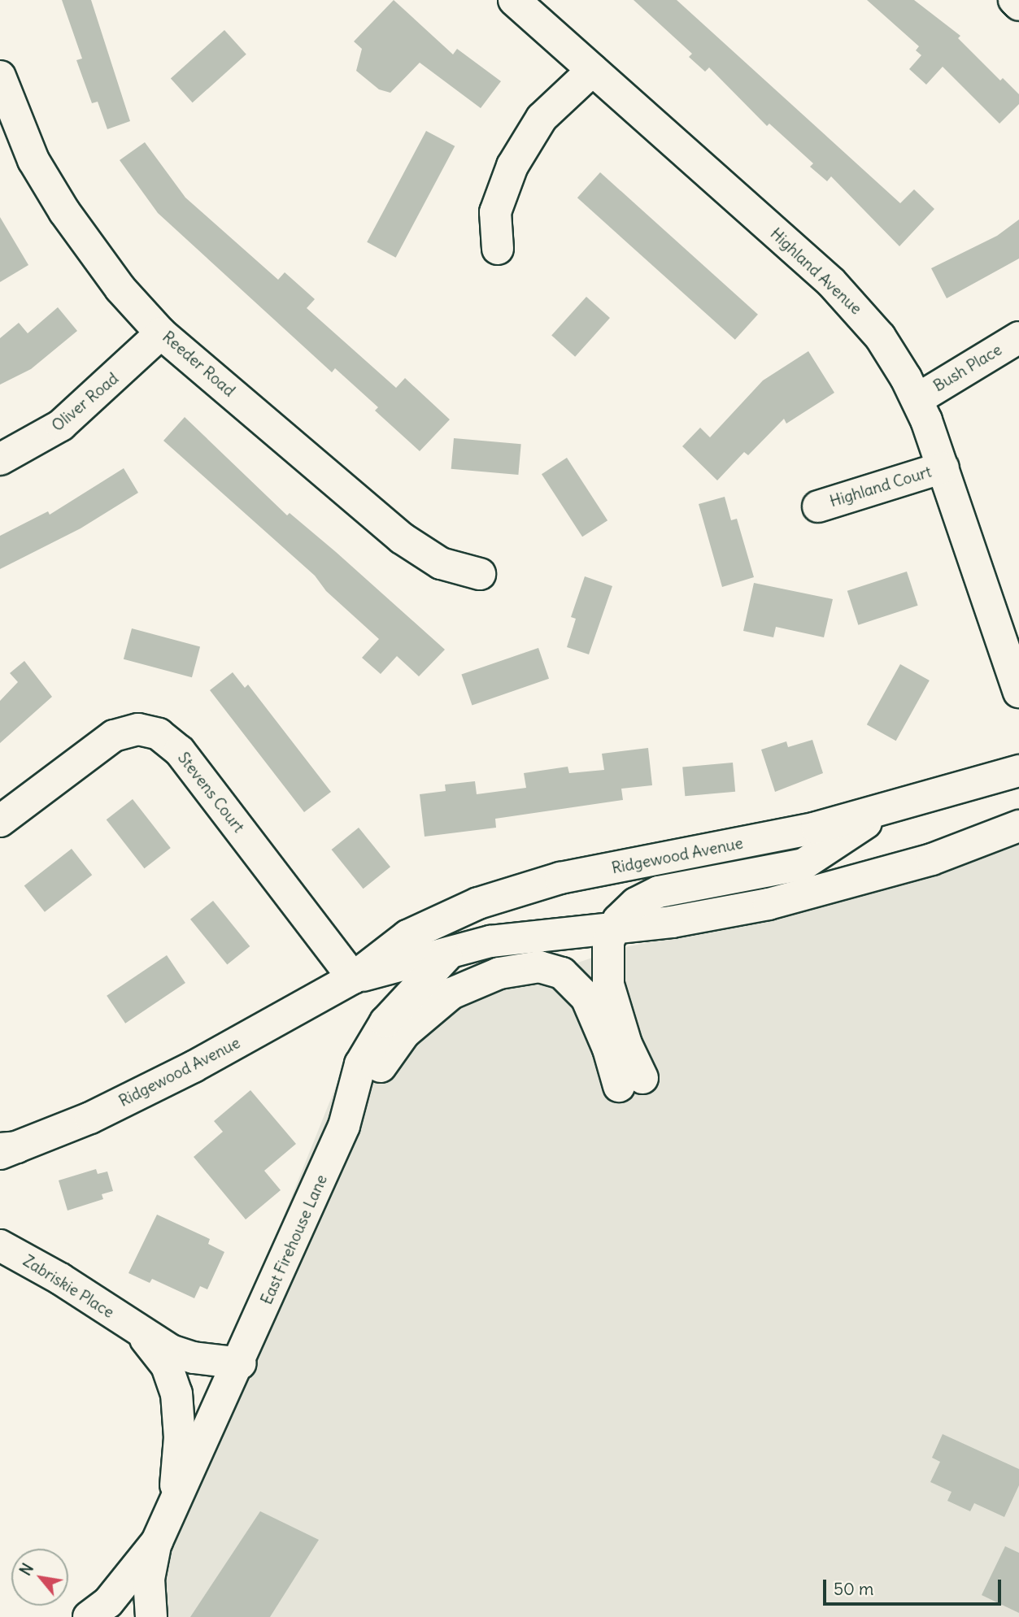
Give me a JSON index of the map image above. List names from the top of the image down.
{
  "streets": {
    "main road": [
      "Highland Avenue",
      "Reeder Road",
      "Bush Place",
      "Oliver Road",
      "Highland Court",
      "Stevens Court",
      "Ridgewood Avenue",
      "East Firehouse Lane",
      "Zabriskie Place"
    ]
  },
  "crossings": [
    ["Highland Avenue", "Bush Place"],
    ["Highland Avenue", "Highland Court"],
    ["Reeder Road", "Oliver Road"],
    ["Stevens Court", "Ridgewood Avenue"],
    ["Ridgewood Avenue", "East Firehouse Lane"]
  ],
  "scale_bar": "50 m",
  "north": "top left"
}
